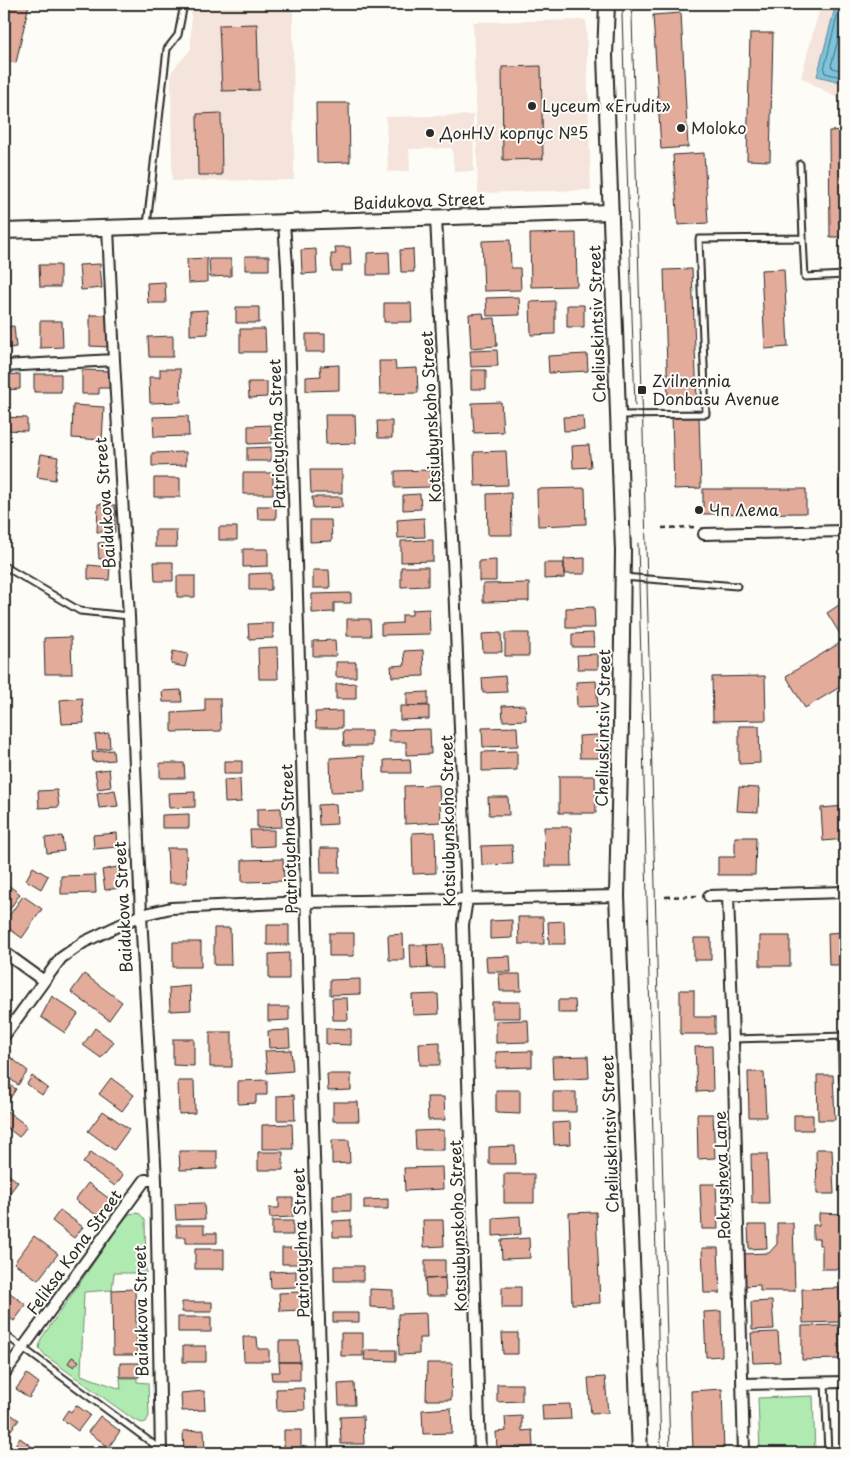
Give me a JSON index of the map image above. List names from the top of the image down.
{
  "streets": {
    "main road": ["Baidukova Street", "Cheliuskintsiv Street"],
    "street": [
      "Kotsiubynskoho Street",
      "Patriotychna Street",
      "Pokrysheva Lane",
      "Feliksa Kona Street"
    ]
  },
  "crossings": [
    ["Baidukova Street", "Cheliuskintsiv Street"],
    ["Baidukova Street", "Kotsiubynskoho Street"],
    ["Baidukova Street", "Patriotychna Street"],
    ["Baidukova Street", "Feliksa Kona Street"]
  ],
  "places": {
    "other": [
      "Lyceum «Erudit»",
      "Moloko",
      "ДонНУ корпус №5",
      "Чп Лема"
    ],
    "transit": ["Zvilnennia Donbasu Avenue"]
  }
}
